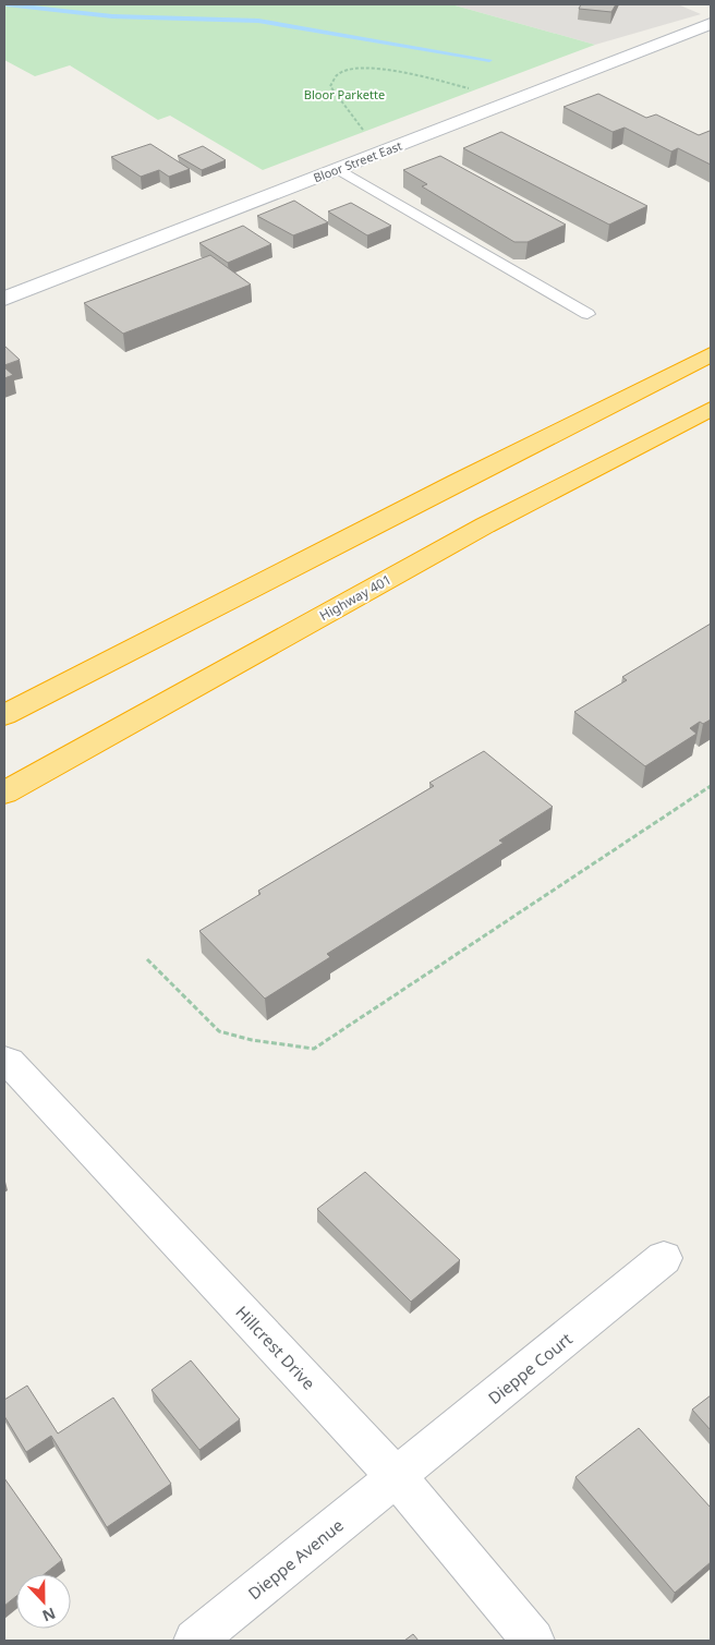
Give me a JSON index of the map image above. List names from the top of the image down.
{
  "streets": {
    "highway": ["Highway 401"],
    "main road": [
      "Bloor Street East",
      "Hillcrest Drive",
      "Dieppe Court",
      "Dieppe Avenue"
    ]
  },
  "crossings": [
    ["Hillcrest Drive", "Dieppe Court"],
    ["Hillcrest Drive", "Dieppe Avenue"],
    ["Dieppe Court", "Dieppe Avenue"]
  ],
  "parks": ["Bloor Parkette"],
  "north": "bottom"
}
